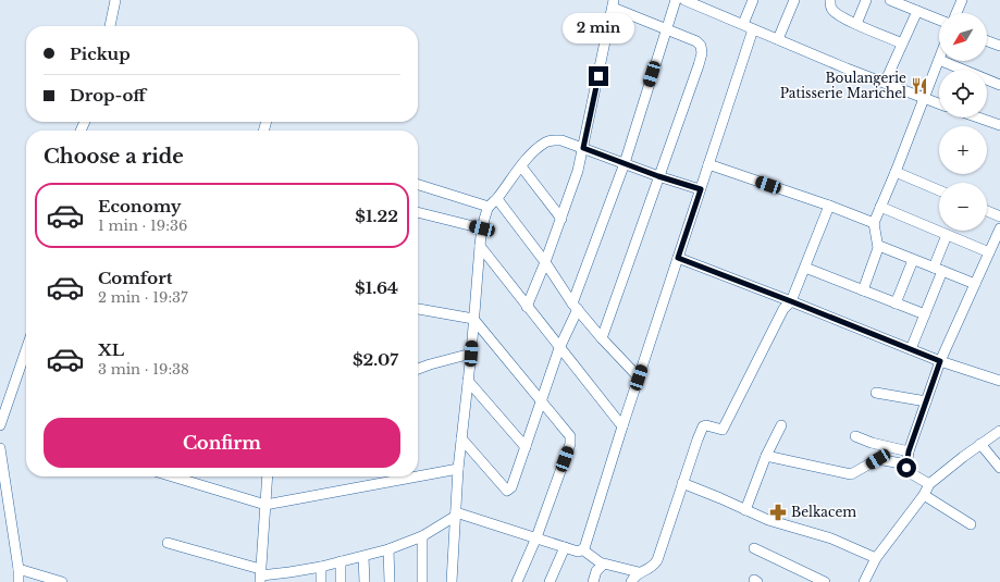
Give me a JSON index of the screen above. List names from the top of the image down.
{
  "places": {
    "restaurant": ["Boulangerie Patisserie Marichel"],
    "pharmacy": ["Belkacem"]
  },
  "north": "bottom left",
  "page": {
    "map_buttons": ["+", "−"],
    "bubble": "2 min",
    "banner": ["Pickup", "Drop-off"],
    "heading": "Choose a ride",
    "list": [
      {
        "name": "Economy",
        "note": "1 min · 19:36",
        "value": "$1.22"
      },
      {
        "name": "Comfort",
        "note": "2 min · 19:37",
        "value": "$1.64"
      },
      {
        "name": "XL",
        "note": "3 min · 19:38",
        "value": "$2.07"
      }
    ],
    "buttons": "Confirm"
  }
}
